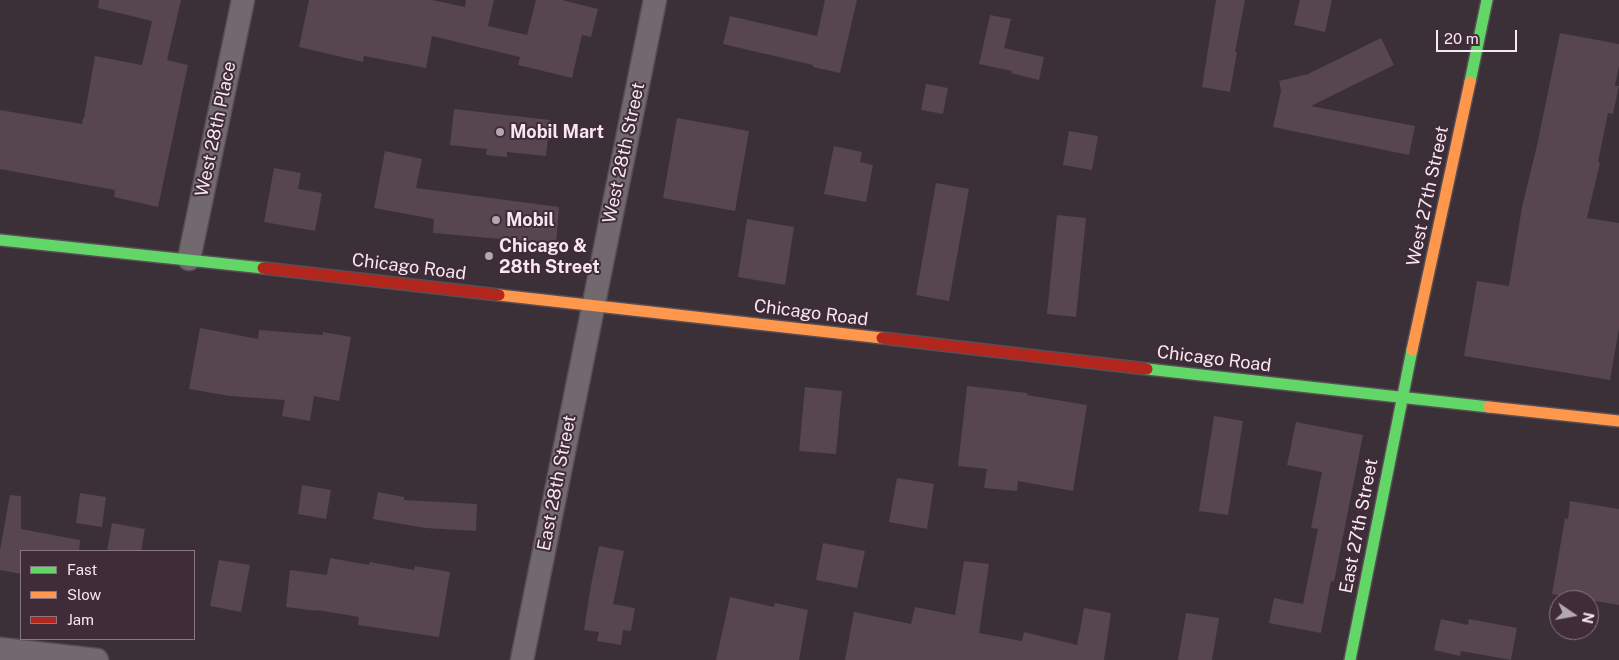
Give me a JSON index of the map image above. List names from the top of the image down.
{
  "streets": {
    "main road": ["West 27th Street", "Chicago Road", "East 27th Street"],
    "street": ["West 28th Place", "West 28th Street", "East 28th Street"]
  },
  "crossings": [
    ["West 28th Place", "Chicago Road"],
    ["West 28th Street", "Chicago Road"],
    ["West 28th Street", "East 28th Street"],
    ["West 27th Street", "Chicago Road"],
    ["West 27th Street", "East 27th Street"],
    ["Chicago Road", "East 28th Street"],
    ["Chicago Road", "East 27th Street"]
  ],
  "places": ["Mobil Mart", "Mobil", "Chicago & 28th Street"],
  "legend": ["Fast", "Slow", "Jam"],
  "scale_bar": "20 m",
  "north": "right"
}
